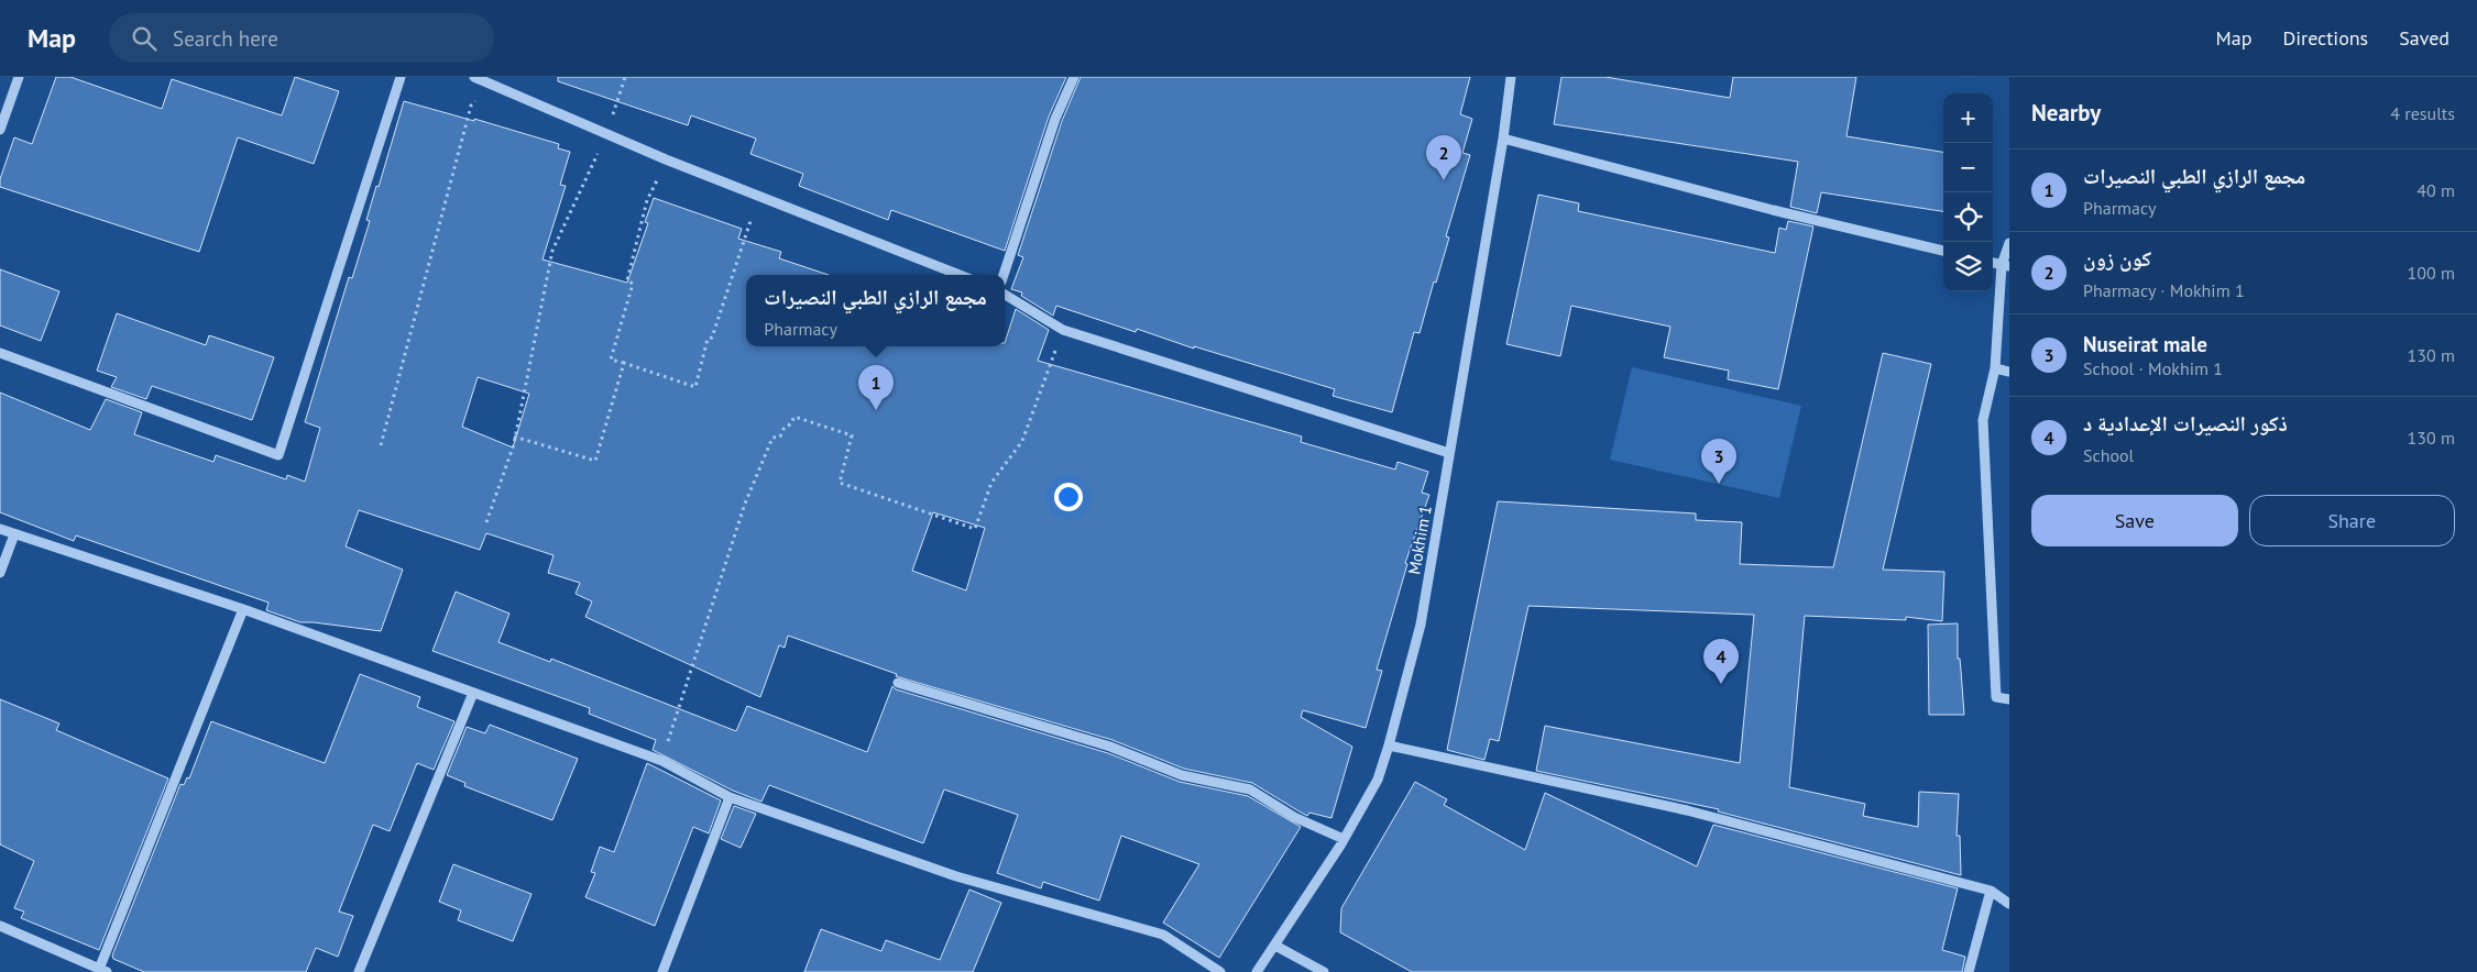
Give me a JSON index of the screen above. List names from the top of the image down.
{
  "streets": {
    "street": ["Mokhim 1"]
  },
  "page": {
    "header": "Map",
    "search": "Search here",
    "nav": ["Map", "Directions", "Saved"],
    "heading": ["Nearby", "4 results"],
    "map_buttons": ["+", "−"],
    "pins": [
      "2",
      "1",
      "3",
      "4"
    ],
    "list": [
      {
        "mark": "1",
        "name": "مجمع الرازي الطبي النصيرات",
        "note": "Pharmacy",
        "value": "40 m"
      },
      {
        "mark": "2",
        "name": "كون زون",
        "note": "Pharmacy · Mokhim 1",
        "value": "100 m"
      },
      {
        "mark": "3",
        "name": "Nuseirat male",
        "note": "School · Mokhim 1",
        "value": "130 m"
      },
      {
        "mark": "4",
        "name": "ذكور النصيرات الإعدادية د",
        "note": "School",
        "value": "130 m"
      }
    ],
    "popup": ["مجمع الرازي الطبي النصيرات", "Pharmacy"],
    "buttons": ["Save", "Share"]
  }
}
